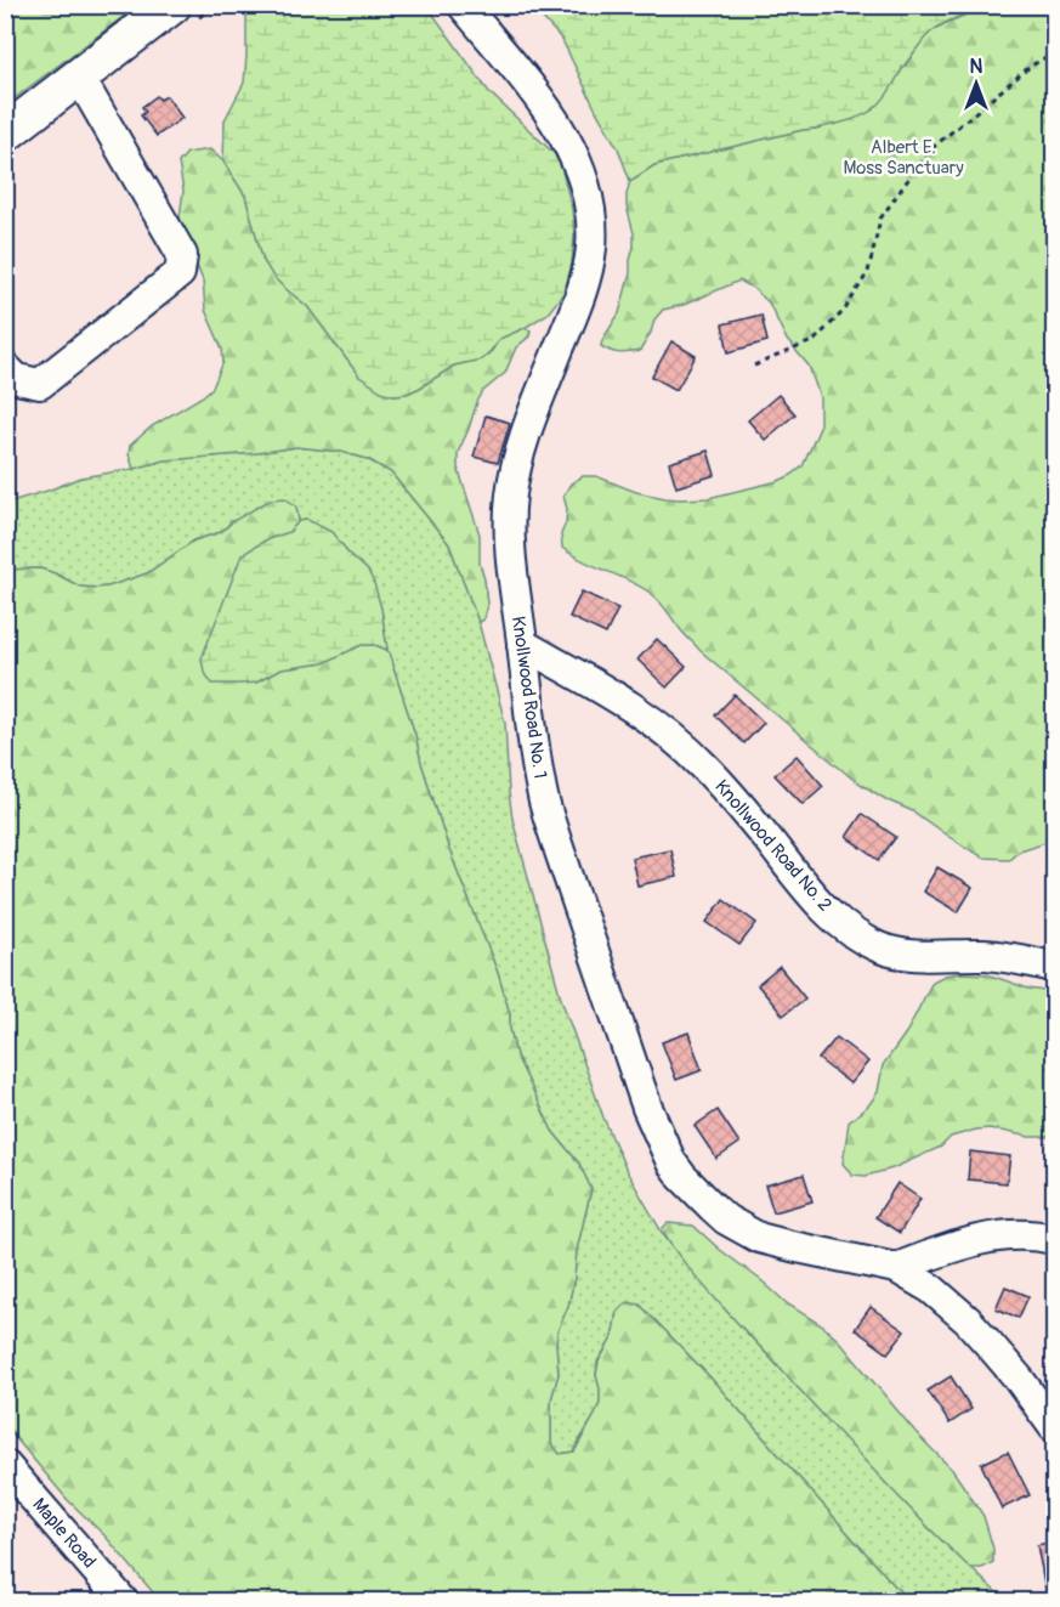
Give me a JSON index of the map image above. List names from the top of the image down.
{
  "streets": {
    "street": ["Knollwood Road No. 1", "Knollwood Road No. 2", "Maple Road"]
  },
  "crossings": [
    ["Knollwood Road No. 1", "Knollwood Road No. 2"]
  ],
  "parks": ["Albert E. Moss Sanctuary"],
  "north": "top"
}
